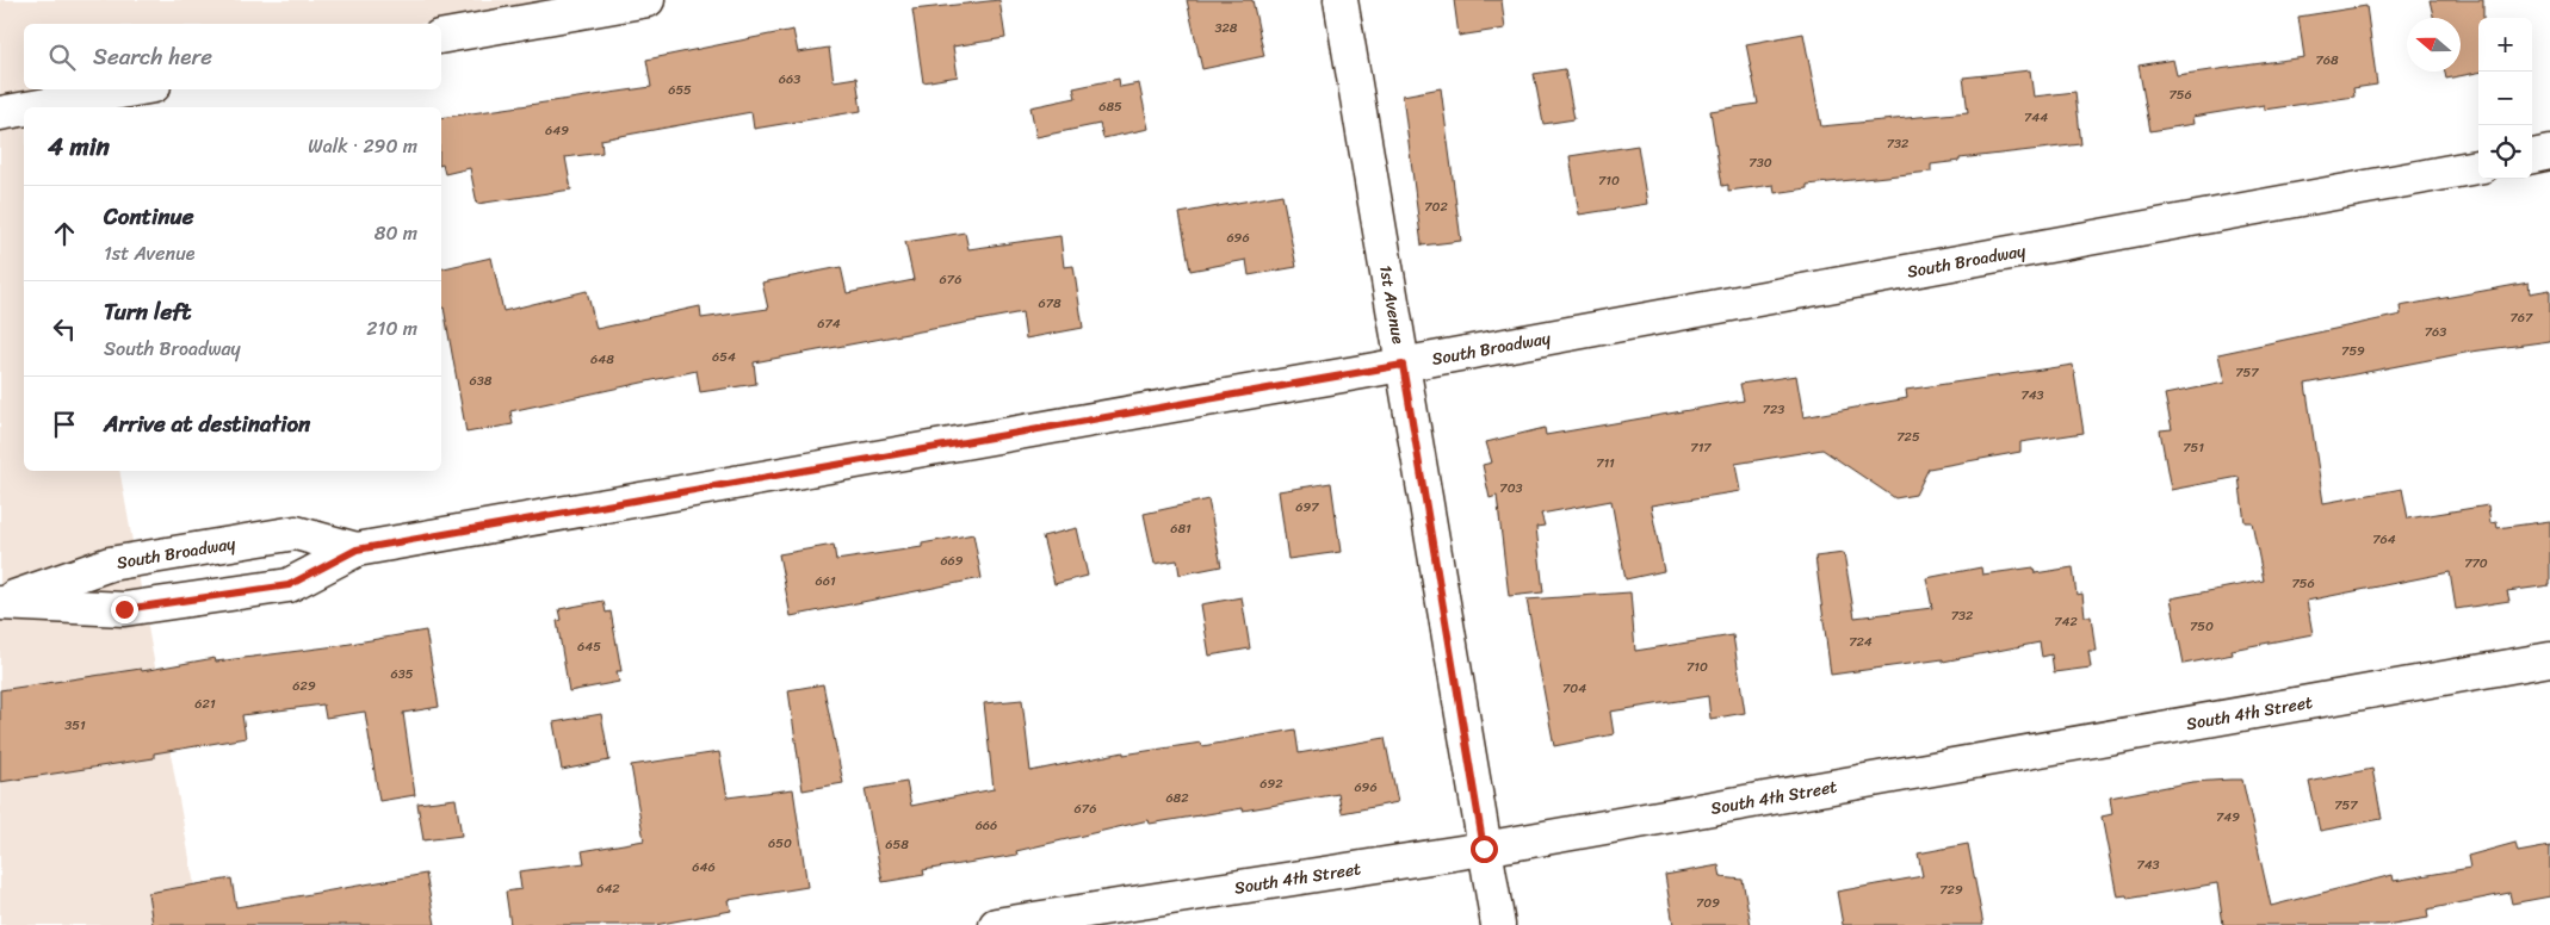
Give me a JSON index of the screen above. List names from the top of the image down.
{
  "streets": {
    "street": ["South Broadway", "1st Avenue", "South 4th Street"]
  },
  "crossings": [
    ["South Broadway", "1st Avenue"],
    ["1st Avenue", "South 4th Street"]
  ],
  "house_numbers": [
    "328",
    "768",
    "663",
    "655",
    "756",
    "685",
    "744",
    "649",
    "732",
    "730",
    "710",
    "702",
    "696",
    "676",
    "678",
    "767",
    "674",
    "763",
    "759",
    "654",
    "648",
    "757",
    "638",
    "743",
    "723",
    "725",
    "717",
    "751",
    "711",
    "703",
    "697",
    "681",
    "764",
    "669",
    "770",
    "661",
    "756",
    "732",
    "742",
    "750",
    "724",
    "645",
    "710",
    "635",
    "629",
    "704",
    "621",
    "351",
    "692",
    "696",
    "682",
    "757",
    "676",
    "749",
    "666",
    "650",
    "658",
    "743",
    "646",
    "642",
    "729",
    "709"
  ],
  "north": "left",
  "page": {
    "map_buttons": ["+", "−"],
    "search": "Search here",
    "heading": ["4 min", "Walk · 290 m"],
    "list": [
      ["Continue", "1st Avenue", "80 m"],
      ["Turn left", "South Broadway", "210 m"],
      "Arrive at destination"
    ]
  }
}
